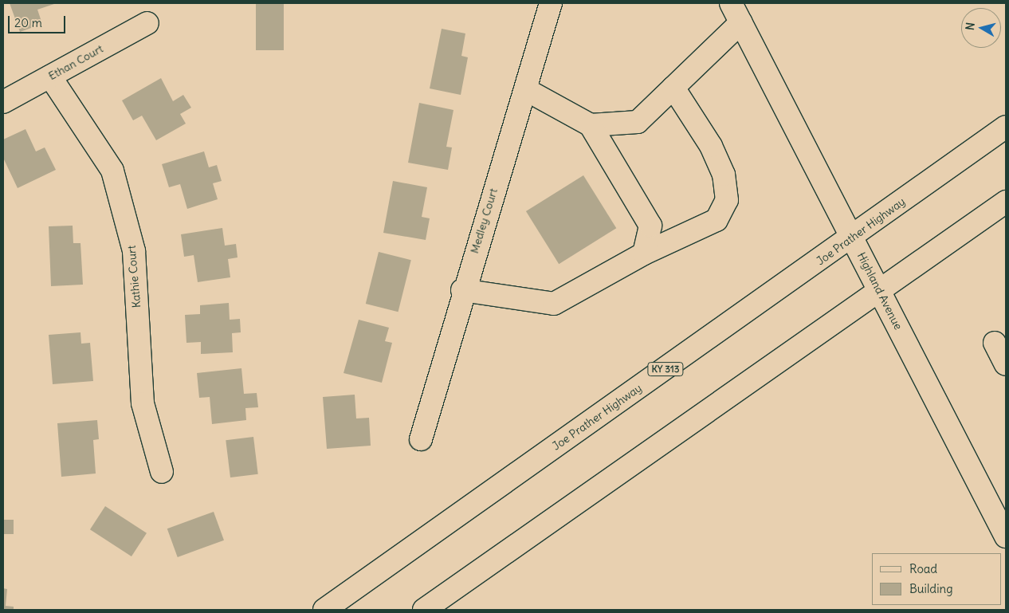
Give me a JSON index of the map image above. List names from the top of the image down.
{
  "streets": {
    "main road": [
      "Ethan Court",
      "Medley Court",
      "Joe Prather Highway",
      "Kathie Court",
      "Highland Avenue",
      "KY 313"
    ]
  },
  "crossings": [
    ["Ethan Court", "Kathie Court"],
    ["Joe Prather Highway", "Highland Avenue"]
  ],
  "legend": ["Road", "Building"],
  "scale_bar": "20 m",
  "north": "left"
}
